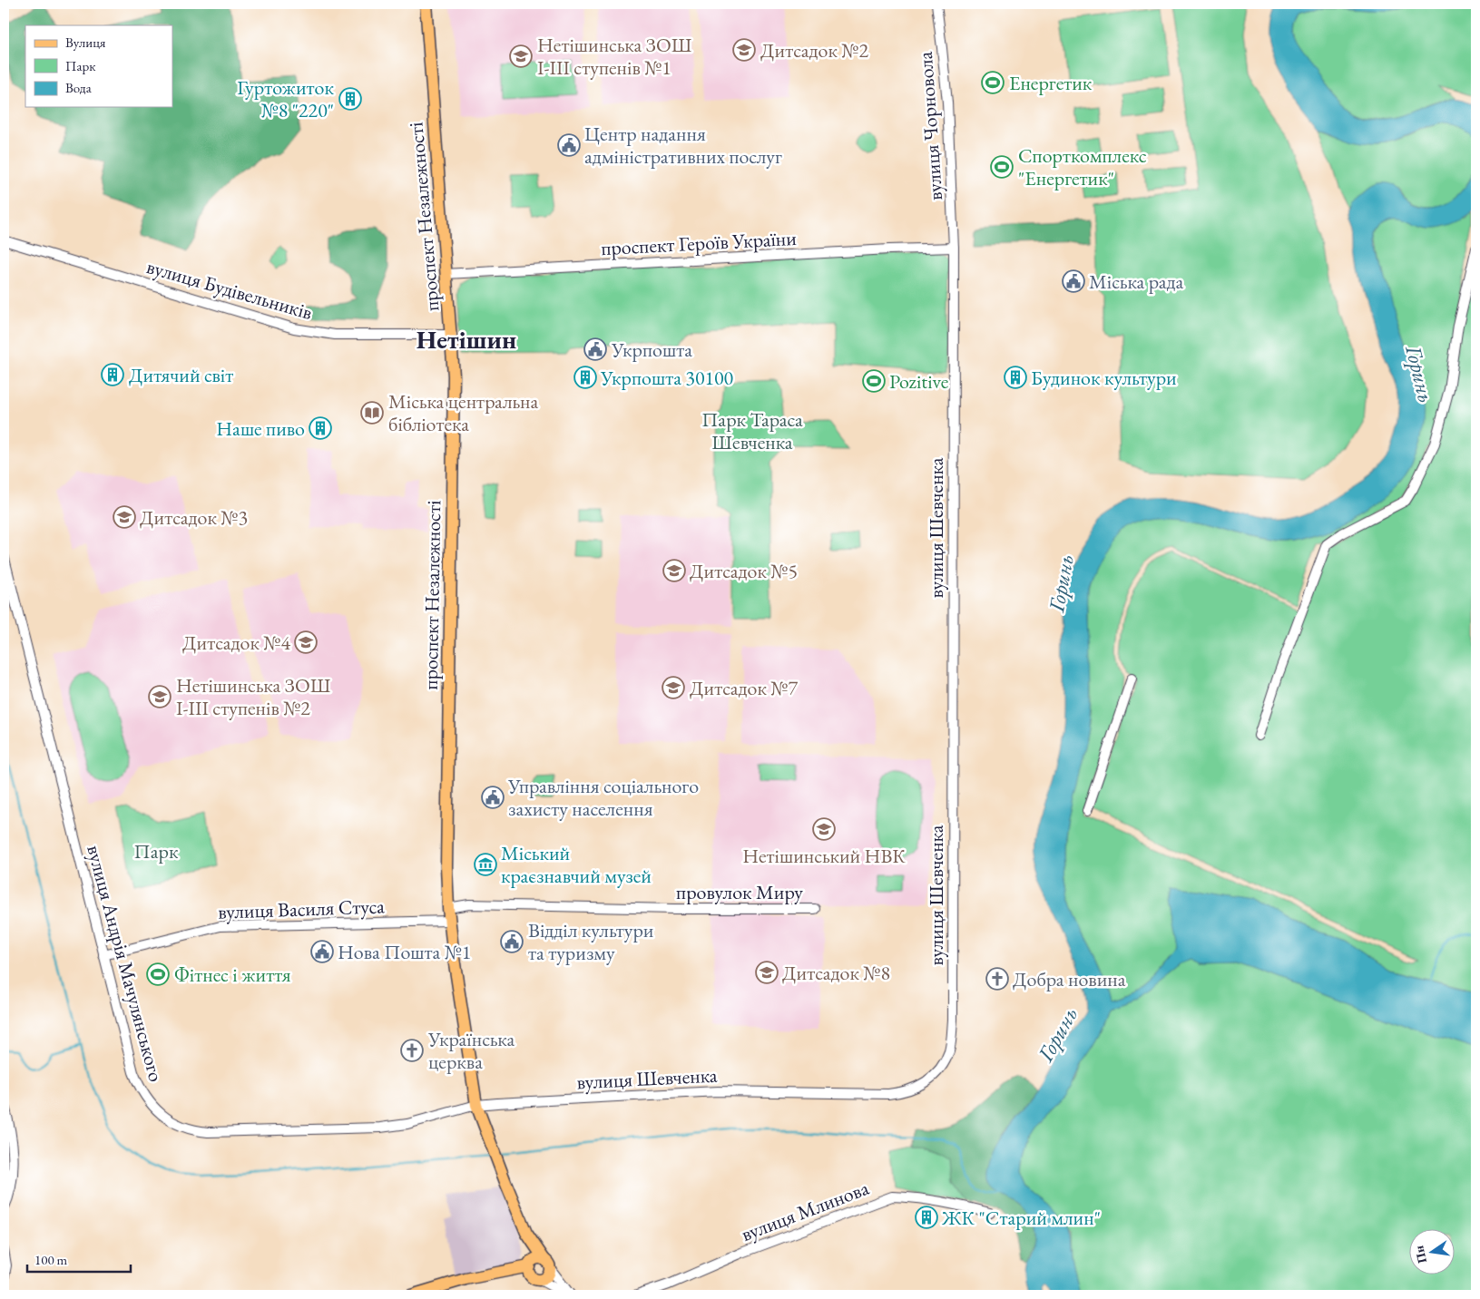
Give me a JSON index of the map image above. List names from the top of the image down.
{
  "streets": {
    "main road": ["проспект Незалежності"],
    "street": [
      "вулиця Чорновола",
      "проспект Героїв України",
      "вулиця Будівельників",
      "вулиця Шевченка",
      "провулок Миру",
      "вулиця Василя Стуса",
      "вулиця Андрія Мачулянського",
      "вулиця Млинова"
    ]
  },
  "crossings": [
    ["вулиця Чорновола", "проспект Героїв України"],
    ["вулиця Чорновола", "вулиця Шевченка"],
    ["проспект Незалежності", "проспект Героїв України"],
    ["проспект Незалежності", "вулиця Будівельників"],
    ["проспект Незалежності", "вулиця Шевченка"],
    ["проспект Незалежності", "провулок Миру"],
    ["проспект Незалежності", "вулиця Василя Стуса"],
    ["проспект Незалежності", "вулиця Андрія Мачулянського"],
    ["проспект Героїв України", "вулиця Шевченка"],
    ["вулиця Шевченка", "вулиця Андрія Мачулянського"],
    ["вулиця Василя Стуса", "вулиця Андрія Мачулянського"]
  ],
  "districts": ["Нетішин"],
  "water": ["Горинь"],
  "parks": ["Парк Тараса Шевченка", "Парк"],
  "places": {
    "school or university": [
      "Дитсадок №2",
      "Нетішинська ЗОШ І-ІІІ ступенів №1",
      "Дитсадок №3",
      "Дитсадок №5",
      "Дитсадок №4",
      "Дитсадок №7",
      "Нетішинська ЗОШ І-ІІІ ступенів №2",
      "Нетішинський НВК",
      "Дитсадок №8"
    ],
    "sports": [
      "Енергетик",
      "Спорткомплекс \"Енергетик\"",
      "Pozitive",
      "Фітнес і життя"
    ],
    "building": [
      "Гуртожиток №8 \"220\"",
      "Дитячий світ",
      "Укрпошта 30100",
      "Будинок культури",
      "Наше пиво",
      "ЖК \"Старий млин\""
    ],
    "public building": [
      "Центр надання адміністративних послуг",
      "Міська рада",
      "Укрпошта",
      "Управління соціального захисту населення",
      "Відділ культури та туризму",
      "Нова Пошта №1"
    ],
    "library": ["Міська центральна бібліотека"],
    "museum": ["Міський краєзнавчий музей"],
    "church": ["Добра новина", "Українська церква"]
  },
  "legend": ["Вулиця", "Парк", "Вода"],
  "scale_bar": "100 m",
  "north": "left"
}
